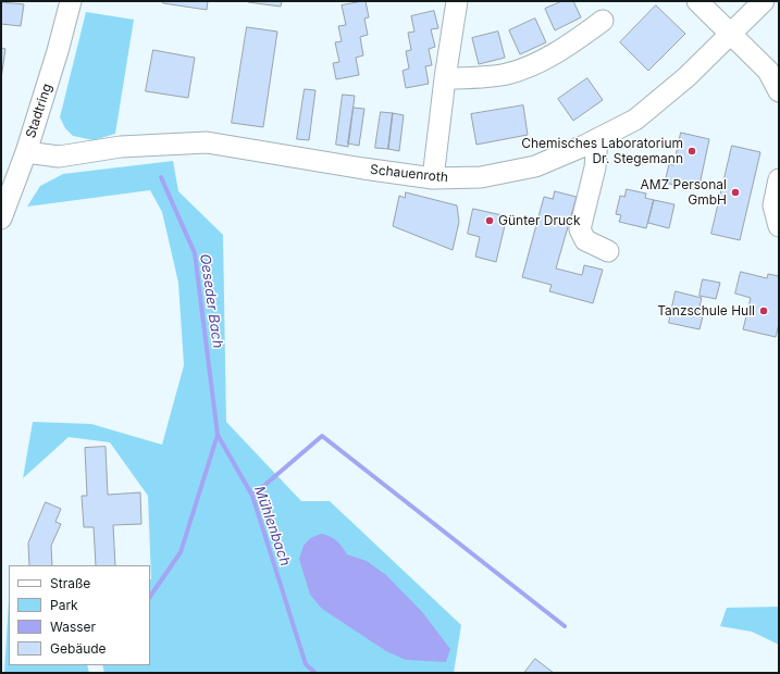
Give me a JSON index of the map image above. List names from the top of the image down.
{
  "streets": {
    "street": ["Stadtring", "Schauenroth"]
  },
  "crossings": [
    ["Stadtring", "Schauenroth"]
  ],
  "water": ["Oeseder Bach", "Mühlenbach"],
  "places": [
    "Chemisches Laboratorium Dr. Stegemann",
    "AMZ Personal GmbH",
    "Günter Druck",
    "Tanzschule Hull"
  ],
  "legend": [
    "Straße",
    "Park",
    "Wasser",
    "Gebäude"
  ]
}
